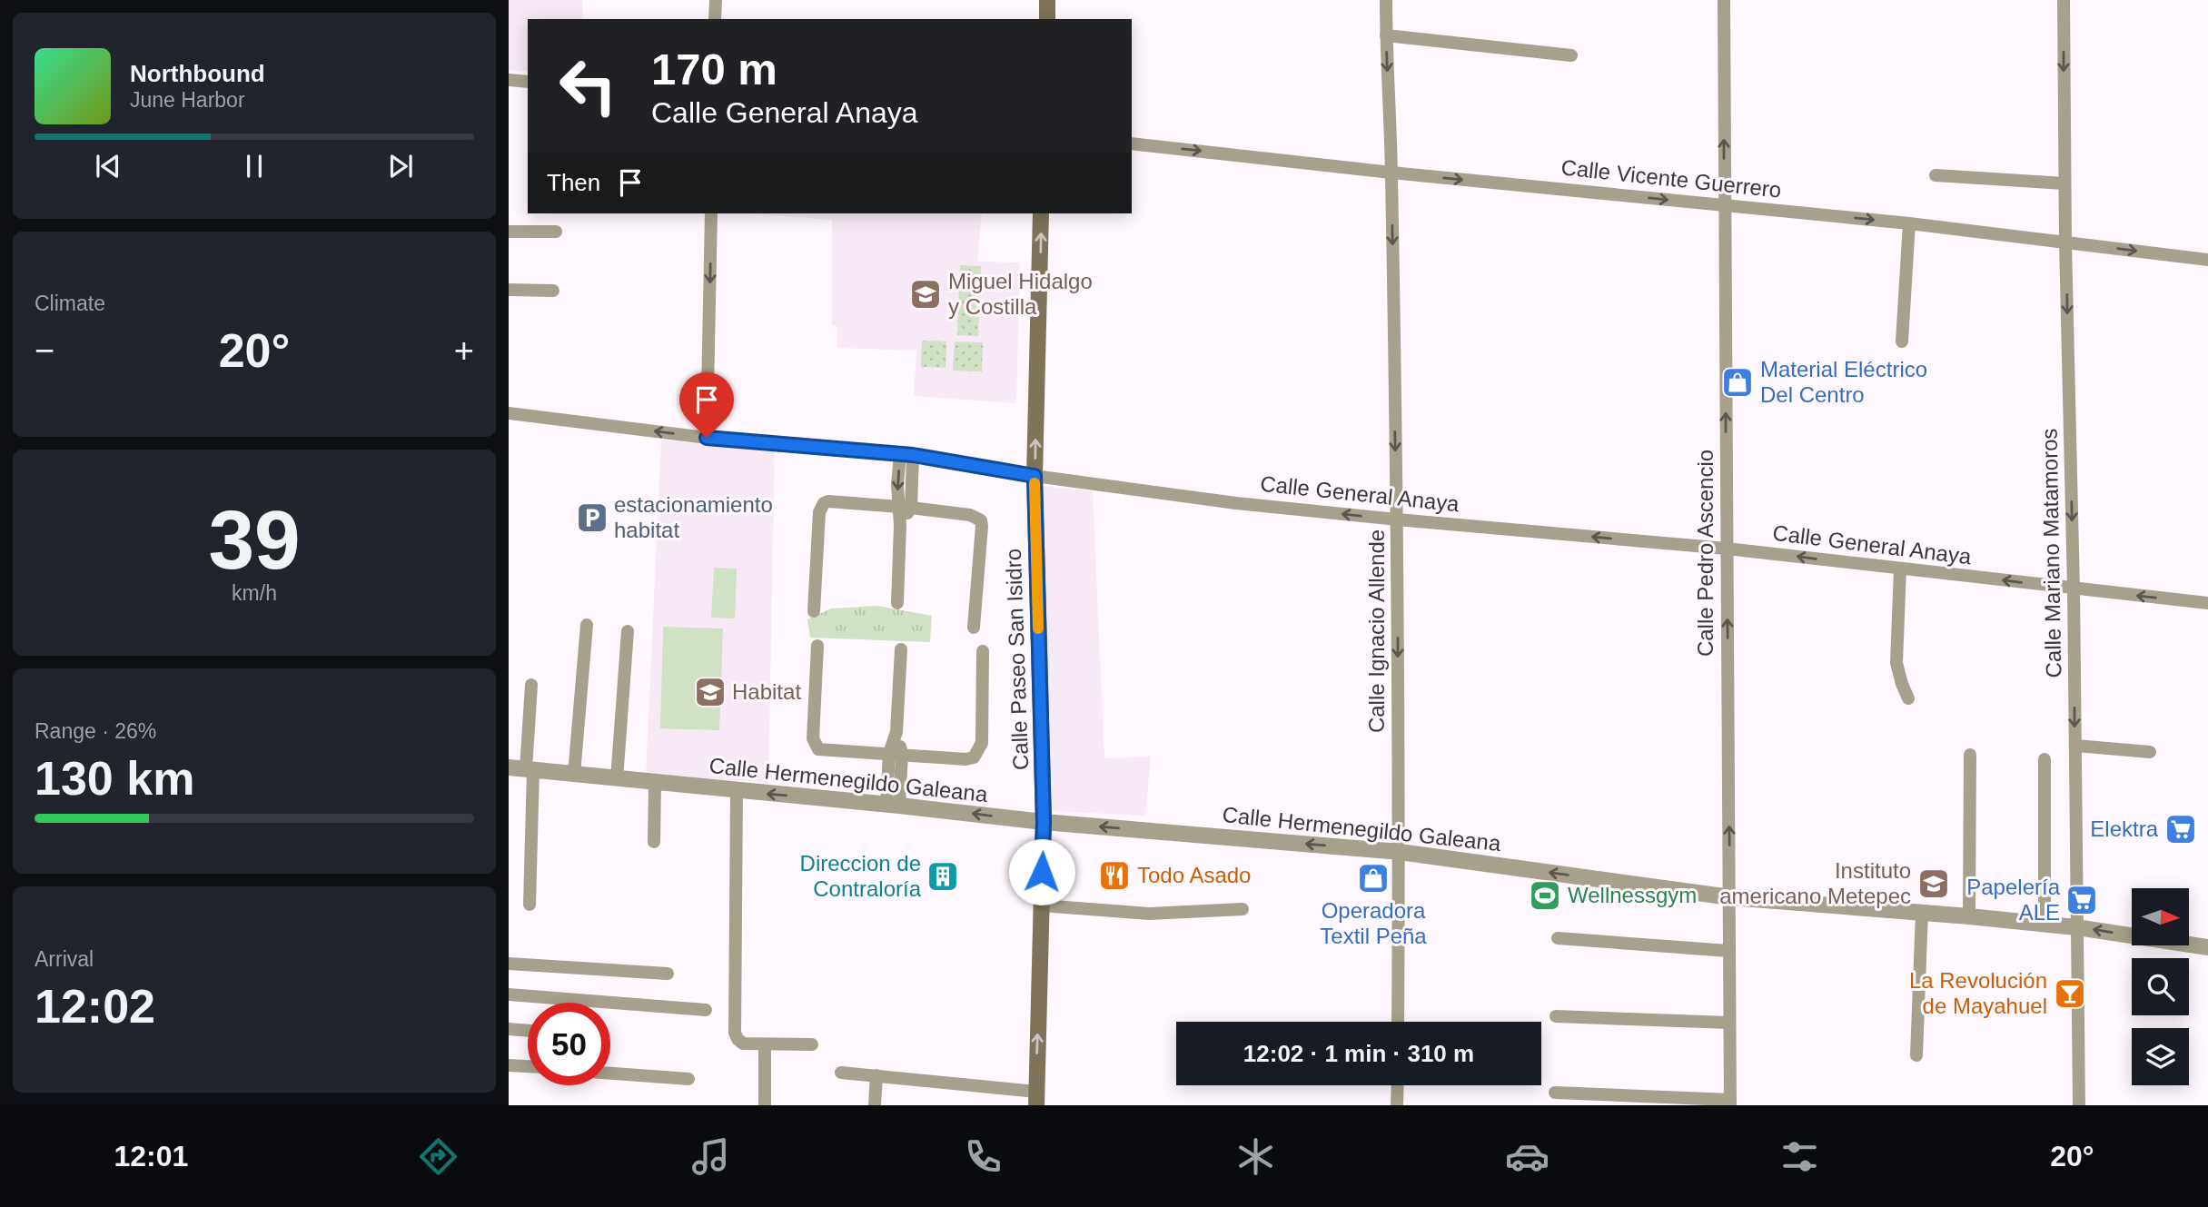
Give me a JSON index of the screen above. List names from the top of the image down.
{
  "streets": {
    "main road": ["Calle Paseo San Isidro"],
    "street": [
      "Calle Vicente Guerrero",
      "Calle General Anaya",
      "Calle Pedro Ascencio",
      "Calle Mariano Matamoros",
      "Calle Ignacio Allende",
      "Calle Hermenegildo Galeana"
    ]
  },
  "crossings": [
    ["Calle Vicente Guerrero", "Calle Pedro Ascencio"],
    ["Calle Vicente Guerrero", "Calle Mariano Matamoros"],
    ["Calle Vicente Guerrero", "Calle Ignacio Allende"],
    ["Calle General Anaya", "Calle Pedro Ascencio"],
    ["Calle General Anaya", "Calle Mariano Matamoros"],
    ["Calle General Anaya", "Calle Ignacio Allende"],
    ["Calle General Anaya", "Calle Paseo San Isidro"],
    ["Calle Pedro Ascencio", "Calle Hermenegildo Galeana"],
    ["Calle Mariano Matamoros", "Calle Hermenegildo Galeana"],
    ["Calle Ignacio Allende", "Calle Hermenegildo Galeana"],
    ["Calle Paseo San Isidro", "Calle Hermenegildo Galeana"]
  ],
  "one_way": [
    "Calle Vicente Guerrero",
    "Calle General Anaya",
    "Calle Pedro Ascencio",
    "Calle Mariano Matamoros",
    "Calle Ignacio Allende",
    "Calle Paseo San Isidro"
  ],
  "places": {
    "school or university": ["Miguel Hidalgo y Costilla", "Habitat", "Instituto americano Metepec"],
    "shop": ["Material Eléctrico Del Centro", "Operadora Textil Peña"],
    "parking": ["estacionamiento habitat"],
    "supermarket": ["Elektra", "Papelería ALE"],
    "restaurant": ["Todo Asado"],
    "building": ["Direccion de Contraloría"],
    "sports": ["Wellnessgym"],
    "bar": ["La Revolución de Mayahuel"]
  },
  "north": "right",
  "page": {
    "turn": ["170 m", "Calle General Anaya"],
    "song": ["Northbound", "June Harbor"],
    "then": "Then",
    "tile": [
      "Climate",
      ["39", "km/h"],
      ["Range · 26%", "130 km"],
      ["Arrival", "12:02"]
    ],
    "heat": ["−", "20°", "+"],
    "limit": "50",
    "trip": "12:02 · 1 min · 310 m",
    "tabs": ["12:01", "20°"]
  }
}
